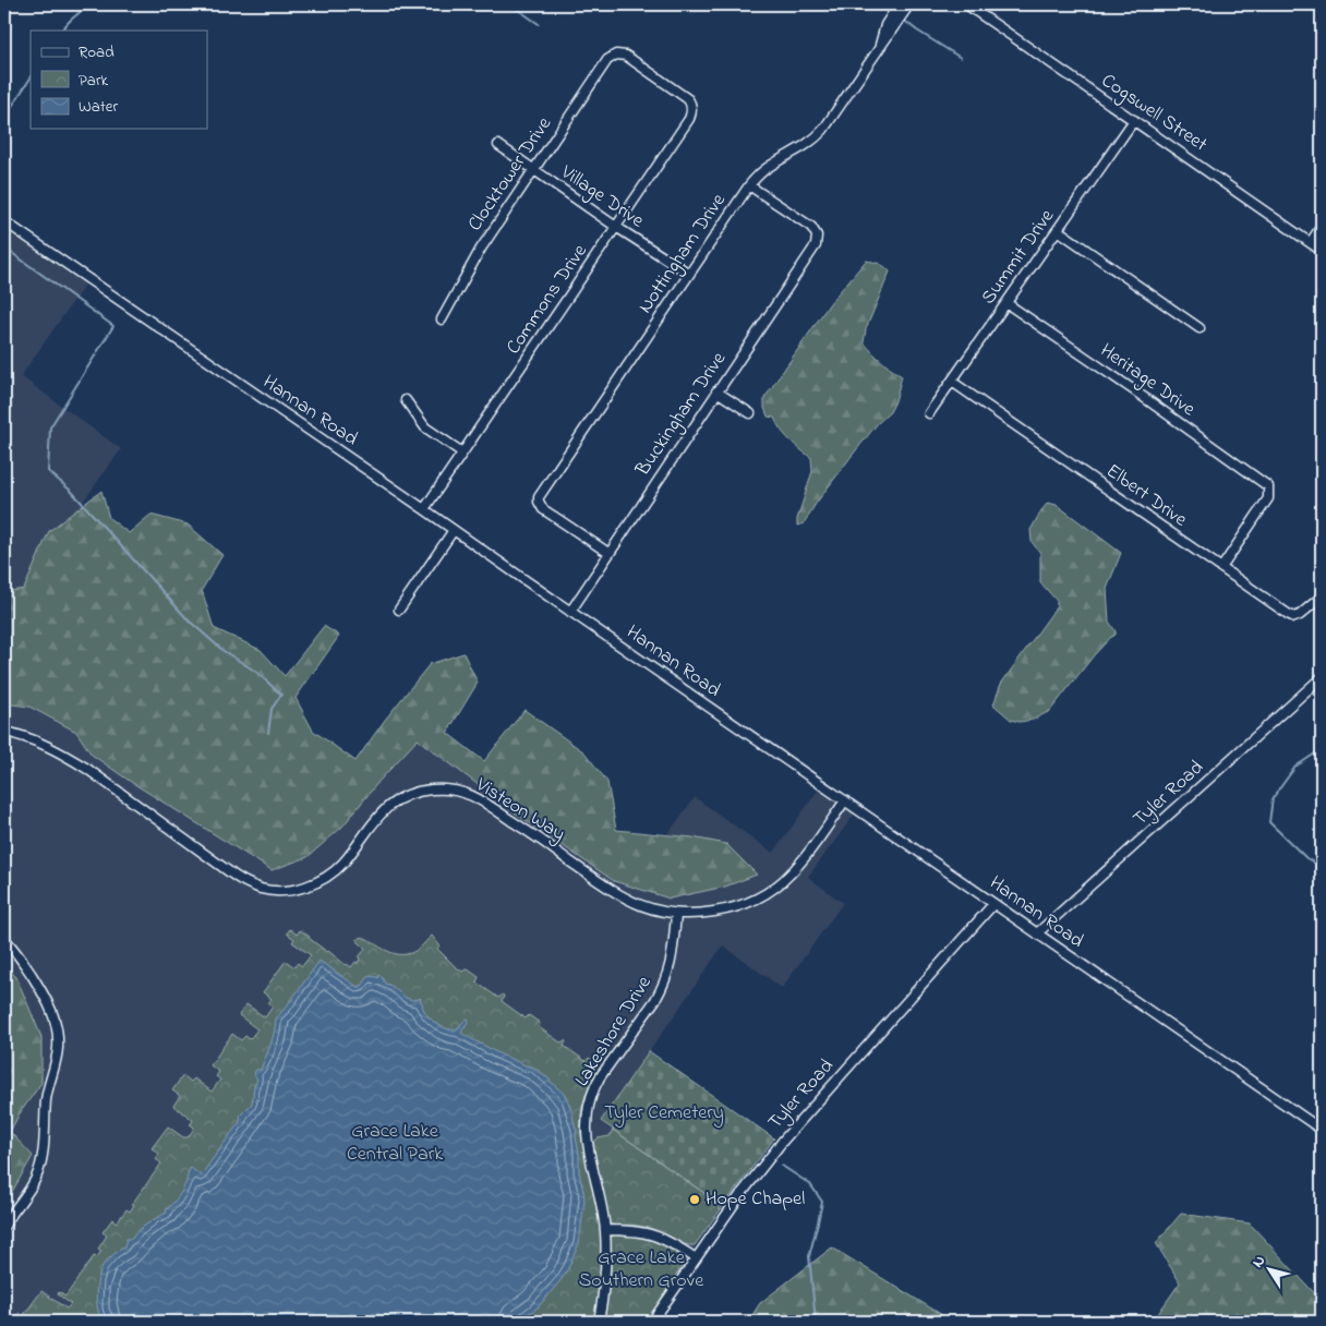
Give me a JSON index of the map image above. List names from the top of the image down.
{
  "streets": {
    "street": [
      "Cogswell Street",
      "Clocktower Drive",
      "Village Drive",
      "Nottingham Drive",
      "Summit Drive",
      "Commons Drive",
      "Heritage Drive",
      "Hannan Road",
      "Buckingham Drive",
      "Elbert Drive",
      "Tyler Road",
      "Visteon Way",
      "Lakeshore Drive"
    ]
  },
  "crossings": [
    ["Cogswell Street", "Summit Drive"],
    ["Clocktower Drive", "Village Drive"],
    ["Clocktower Drive", "Commons Drive"],
    ["Village Drive", "Nottingham Drive"],
    ["Village Drive", "Commons Drive"],
    ["Nottingham Drive", "Buckingham Drive"],
    ["Summit Drive", "Heritage Drive"],
    ["Summit Drive", "Elbert Drive"],
    ["Commons Drive", "Hannan Road"],
    ["Heritage Drive", "Elbert Drive"],
    ["Hannan Road", "Buckingham Drive"],
    ["Hannan Road", "Tyler Road"],
    ["Hannan Road", "Visteon Way"],
    ["Visteon Way", "Lakeshore Drive"]
  ],
  "parks": ["Tyler Cemetery", "Grace Lake Central Park", "Grace Lake Southern Grove"],
  "places": ["Hope Chapel"],
  "legend": ["Road", "Park", "Water"],
  "north": "top left"
}
